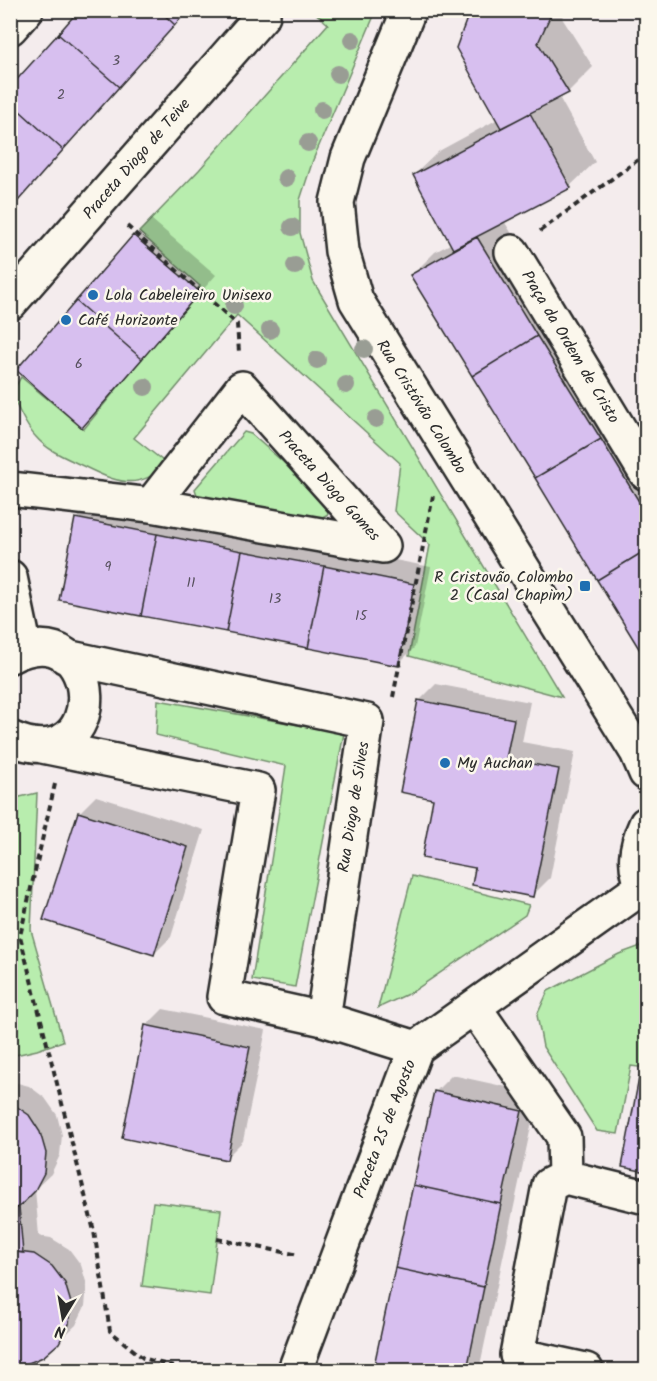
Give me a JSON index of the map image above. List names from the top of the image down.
{
  "streets": {
    "street": [
      "Praceta Diogo de Teive",
      "Praça da Ordem de Cristo",
      "Rua Cristóvão Colombo",
      "Praceta Diogo Gomes",
      "Rua Diogo de Silves",
      "Praceta 25 de Agosto"
    ]
  },
  "places": {
    "other": ["Lola Cabeleireiro Unisexo", "Café Horizonte", "My Auchan"],
    "transit": ["R Cristovão Colombo 2 (Casal Chapim)"]
  },
  "house_numbers": [
    "3",
    "2",
    "6",
    "9",
    "11",
    "13",
    "15"
  ],
  "north": "bottom"
}
